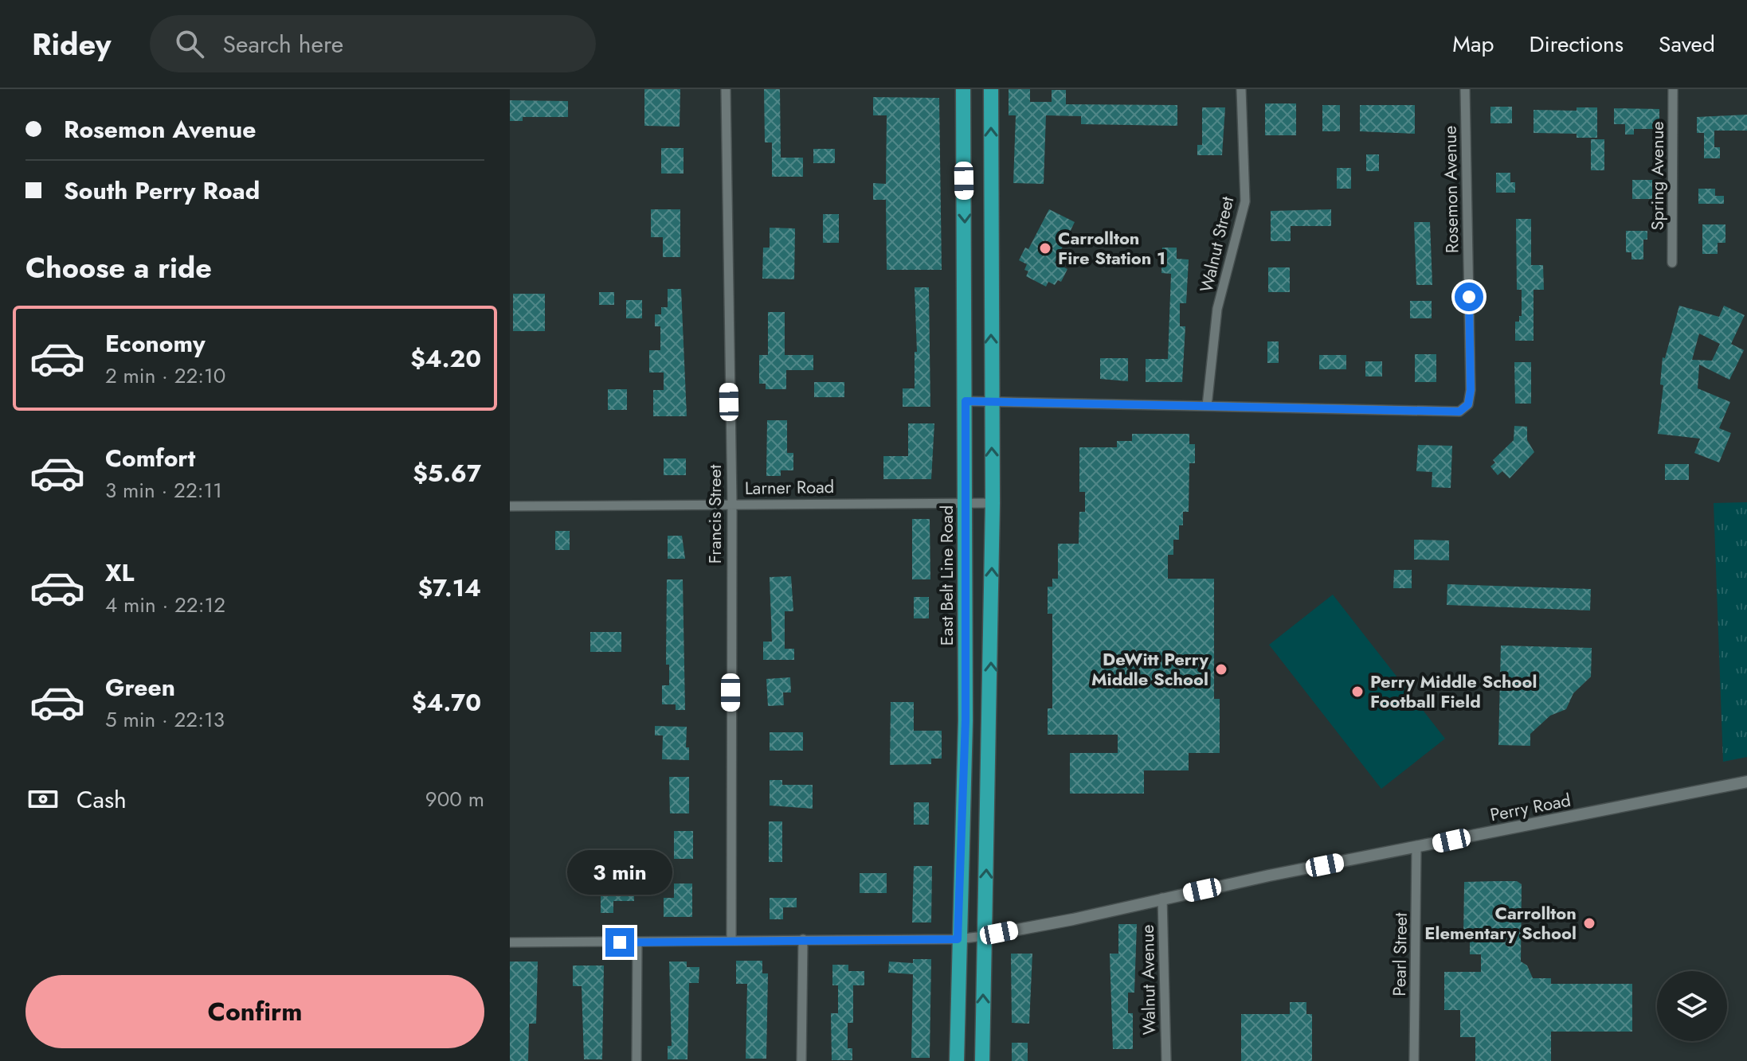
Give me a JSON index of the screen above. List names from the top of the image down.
{
  "streets": {
    "main road": ["East Belt Line Road"],
    "street": [
      "Spring Avenue",
      "Rosemon Avenue",
      "Walnut Street",
      "Larner Road",
      "Francis Street",
      "Perry Road",
      "Pearl Street",
      "Walnut Avenue"
    ]
  },
  "crossings": [
    ["Rosemon Avenue", "Walnut Street"],
    ["Larner Road", "Francis Street"],
    ["Larner Road", "East Belt Line Road"],
    ["Perry Road", "Pearl Street"],
    ["Perry Road", "Walnut Avenue"]
  ],
  "places": [
    "Carrollton Fire Station 1",
    "DeWitt Perry Middle School",
    "Perry Middle School Football Field",
    "Carrollton Elementary School"
  ],
  "page": {
    "header": "Ridey",
    "search": "Search here",
    "nav": ["Map", "Directions", "Saved"],
    "banner": ["Rosemon Avenue", "South Perry Road"],
    "heading": "Choose a ride",
    "list": [
      {
        "name": "Economy",
        "note": "2 min · 22:10",
        "value": "$4.20"
      },
      {
        "name": "Comfort",
        "note": "3 min · 22:11",
        "value": "$5.67"
      },
      {
        "name": "XL",
        "note": "4 min · 22:12",
        "value": "$7.14"
      },
      {
        "name": "Green",
        "note": "5 min · 22:13",
        "value": "$4.70"
      }
    ],
    "pay": ["Cash", "900 m"],
    "bubble": "3 min",
    "buttons": "Confirm"
  }
}
